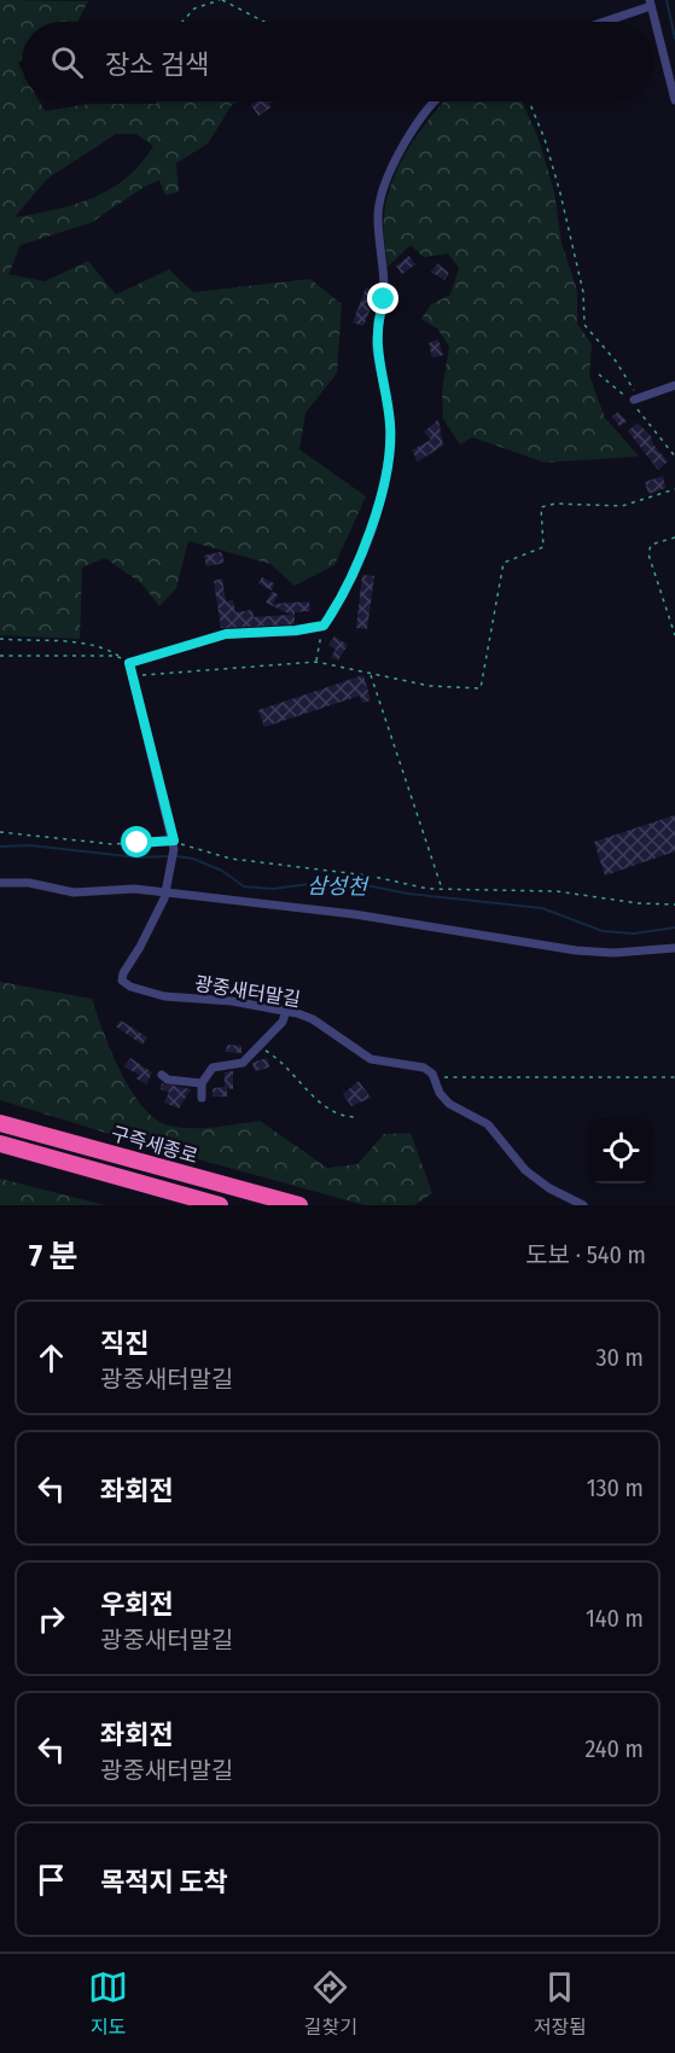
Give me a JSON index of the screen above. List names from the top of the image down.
{
  "streets": {
    "highway": ["구즉세종로"],
    "street": ["광중새터말길"]
  },
  "water": ["삼성천"],
  "page": {
    "search": "장소 검색",
    "heading": ["7 분", "도보 · 540 m"],
    "list": [
      ["직진", "광중새터말길", "30 m"],
      ["좌회전", "130 m"],
      ["우회전", "광중새터말길", "140 m"],
      ["좌회전", "광중새터말길", "240 m"],
      "목적지 도착"
    ],
    "nav": ["지도", "길찾기", "저장됨"]
  }
}
